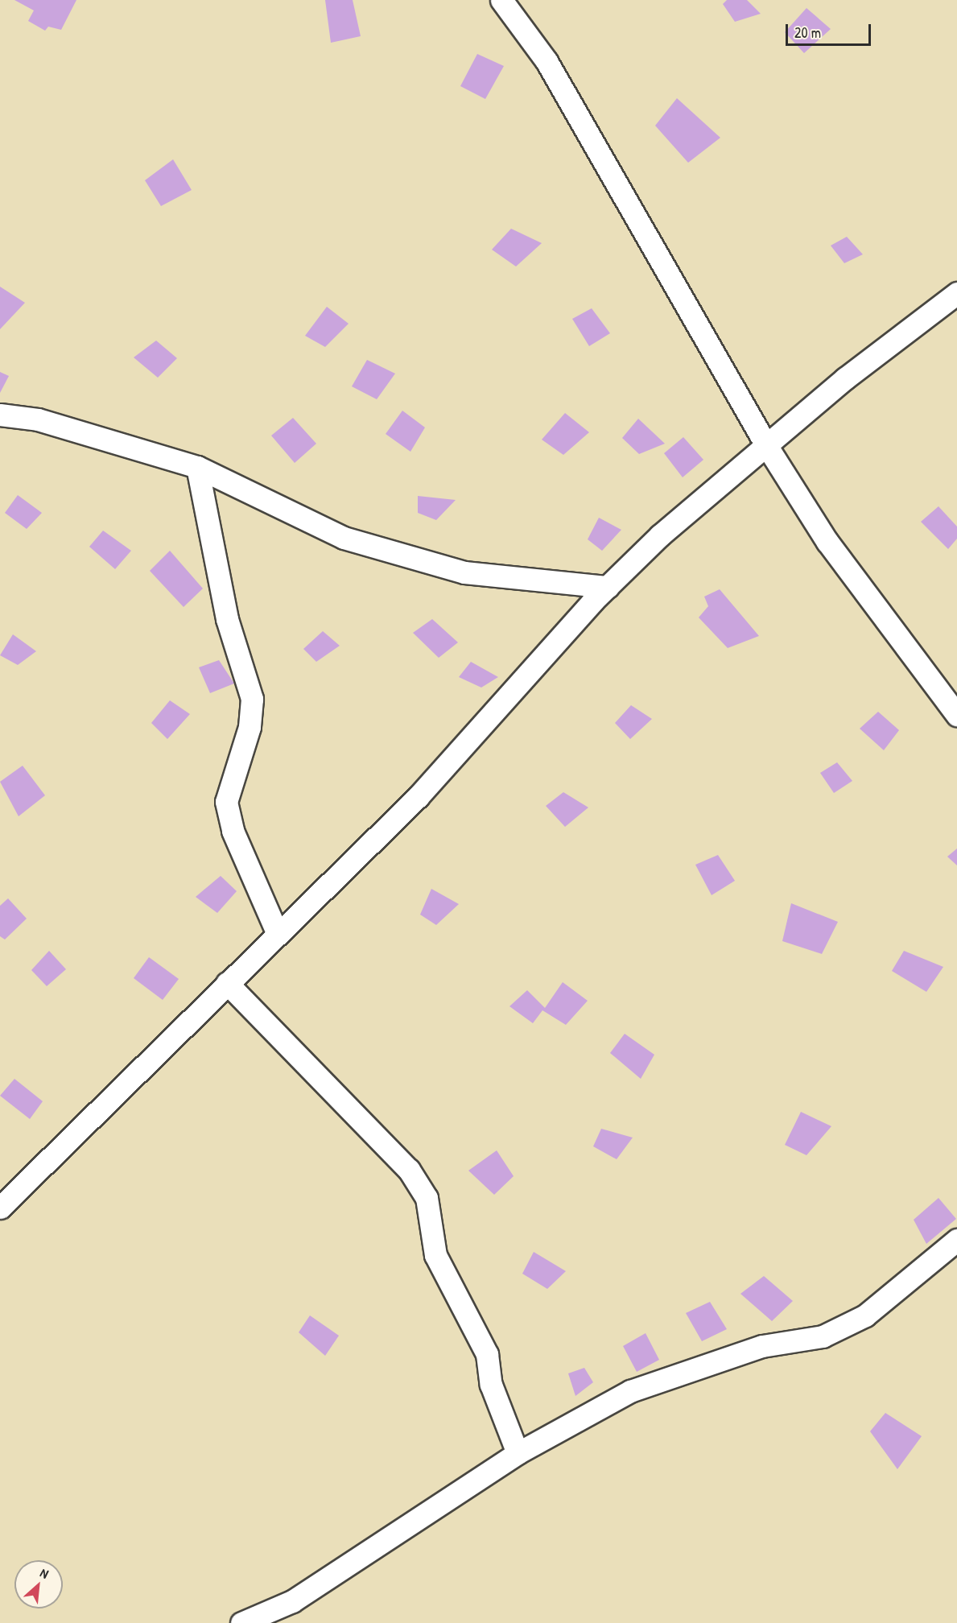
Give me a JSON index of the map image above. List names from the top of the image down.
{
  "scale_bar": "20 m",
  "north": "top right"
}
